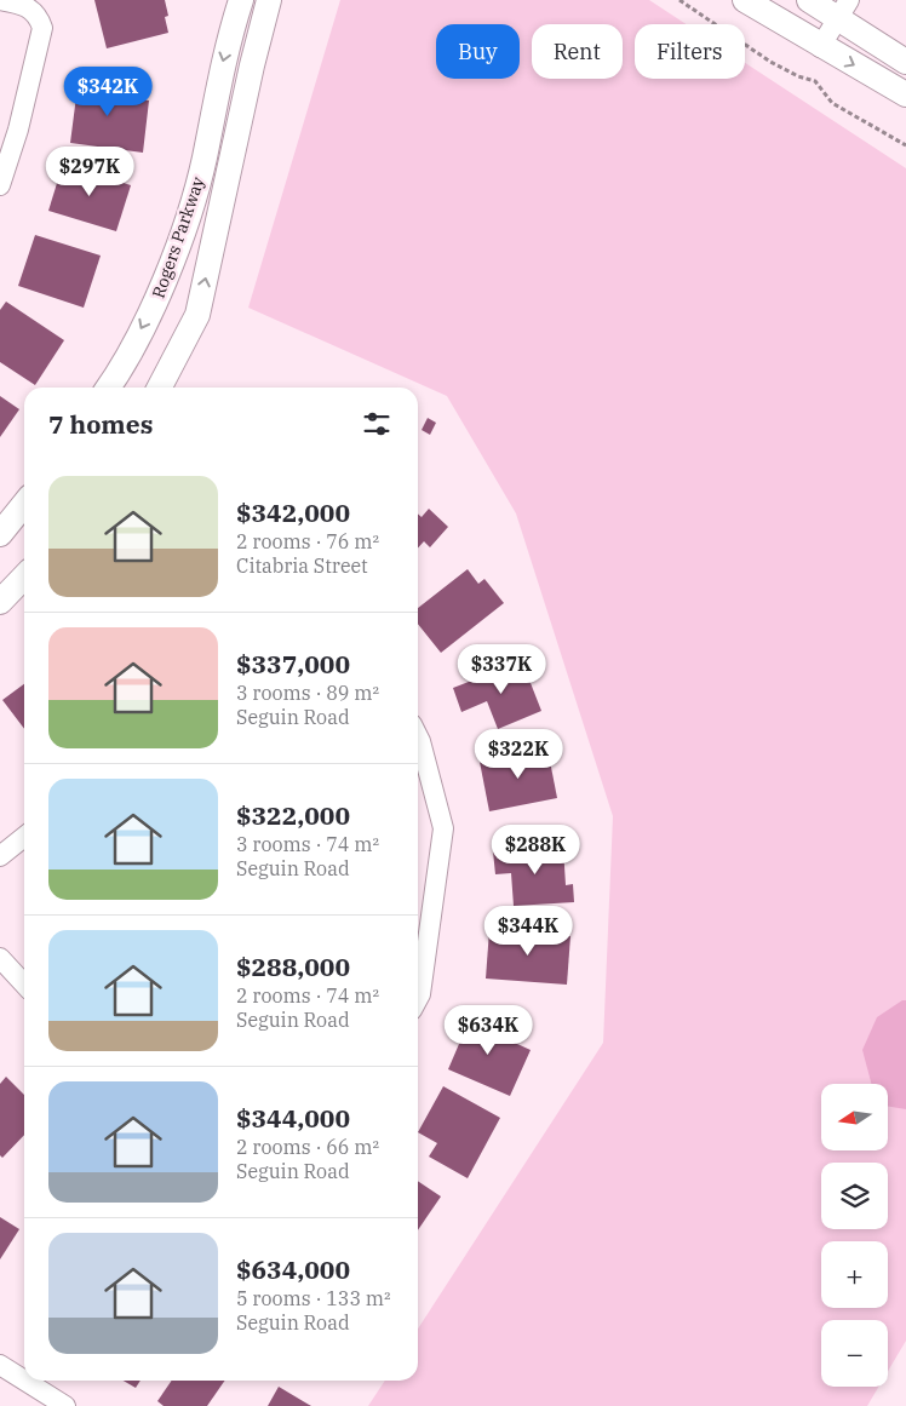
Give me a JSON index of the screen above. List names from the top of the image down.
{
  "streets": {
    "street": ["Rogers Parkway"]
  },
  "north": "left",
  "page": {
    "chip": ["Buy", "Rent", "Filters"],
    "price": [
      "$342K",
      "$297K",
      "$337K",
      "$322K",
      "$288K",
      "$344K",
      "$634K"
    ],
    "heading": "7 homes",
    "list": [
      {
        "name": "$342,000",
        "note": "2 rooms · 76 m² · Citabria Street"
      },
      {
        "name": "$337,000",
        "note": "3 rooms · 89 m² · Seguin Road"
      },
      {
        "name": "$322,000",
        "note": "3 rooms · 74 m² · Seguin Road"
      },
      {
        "name": "$288,000",
        "note": "2 rooms · 74 m² · Seguin Road"
      },
      {
        "name": "$344,000",
        "note": "2 rooms · 66 m² · Seguin Road"
      },
      {
        "name": "$634,000",
        "note": "5 rooms · 133 m² · Seguin Road"
      }
    ],
    "map_buttons": ["+", "−"]
  }
}
